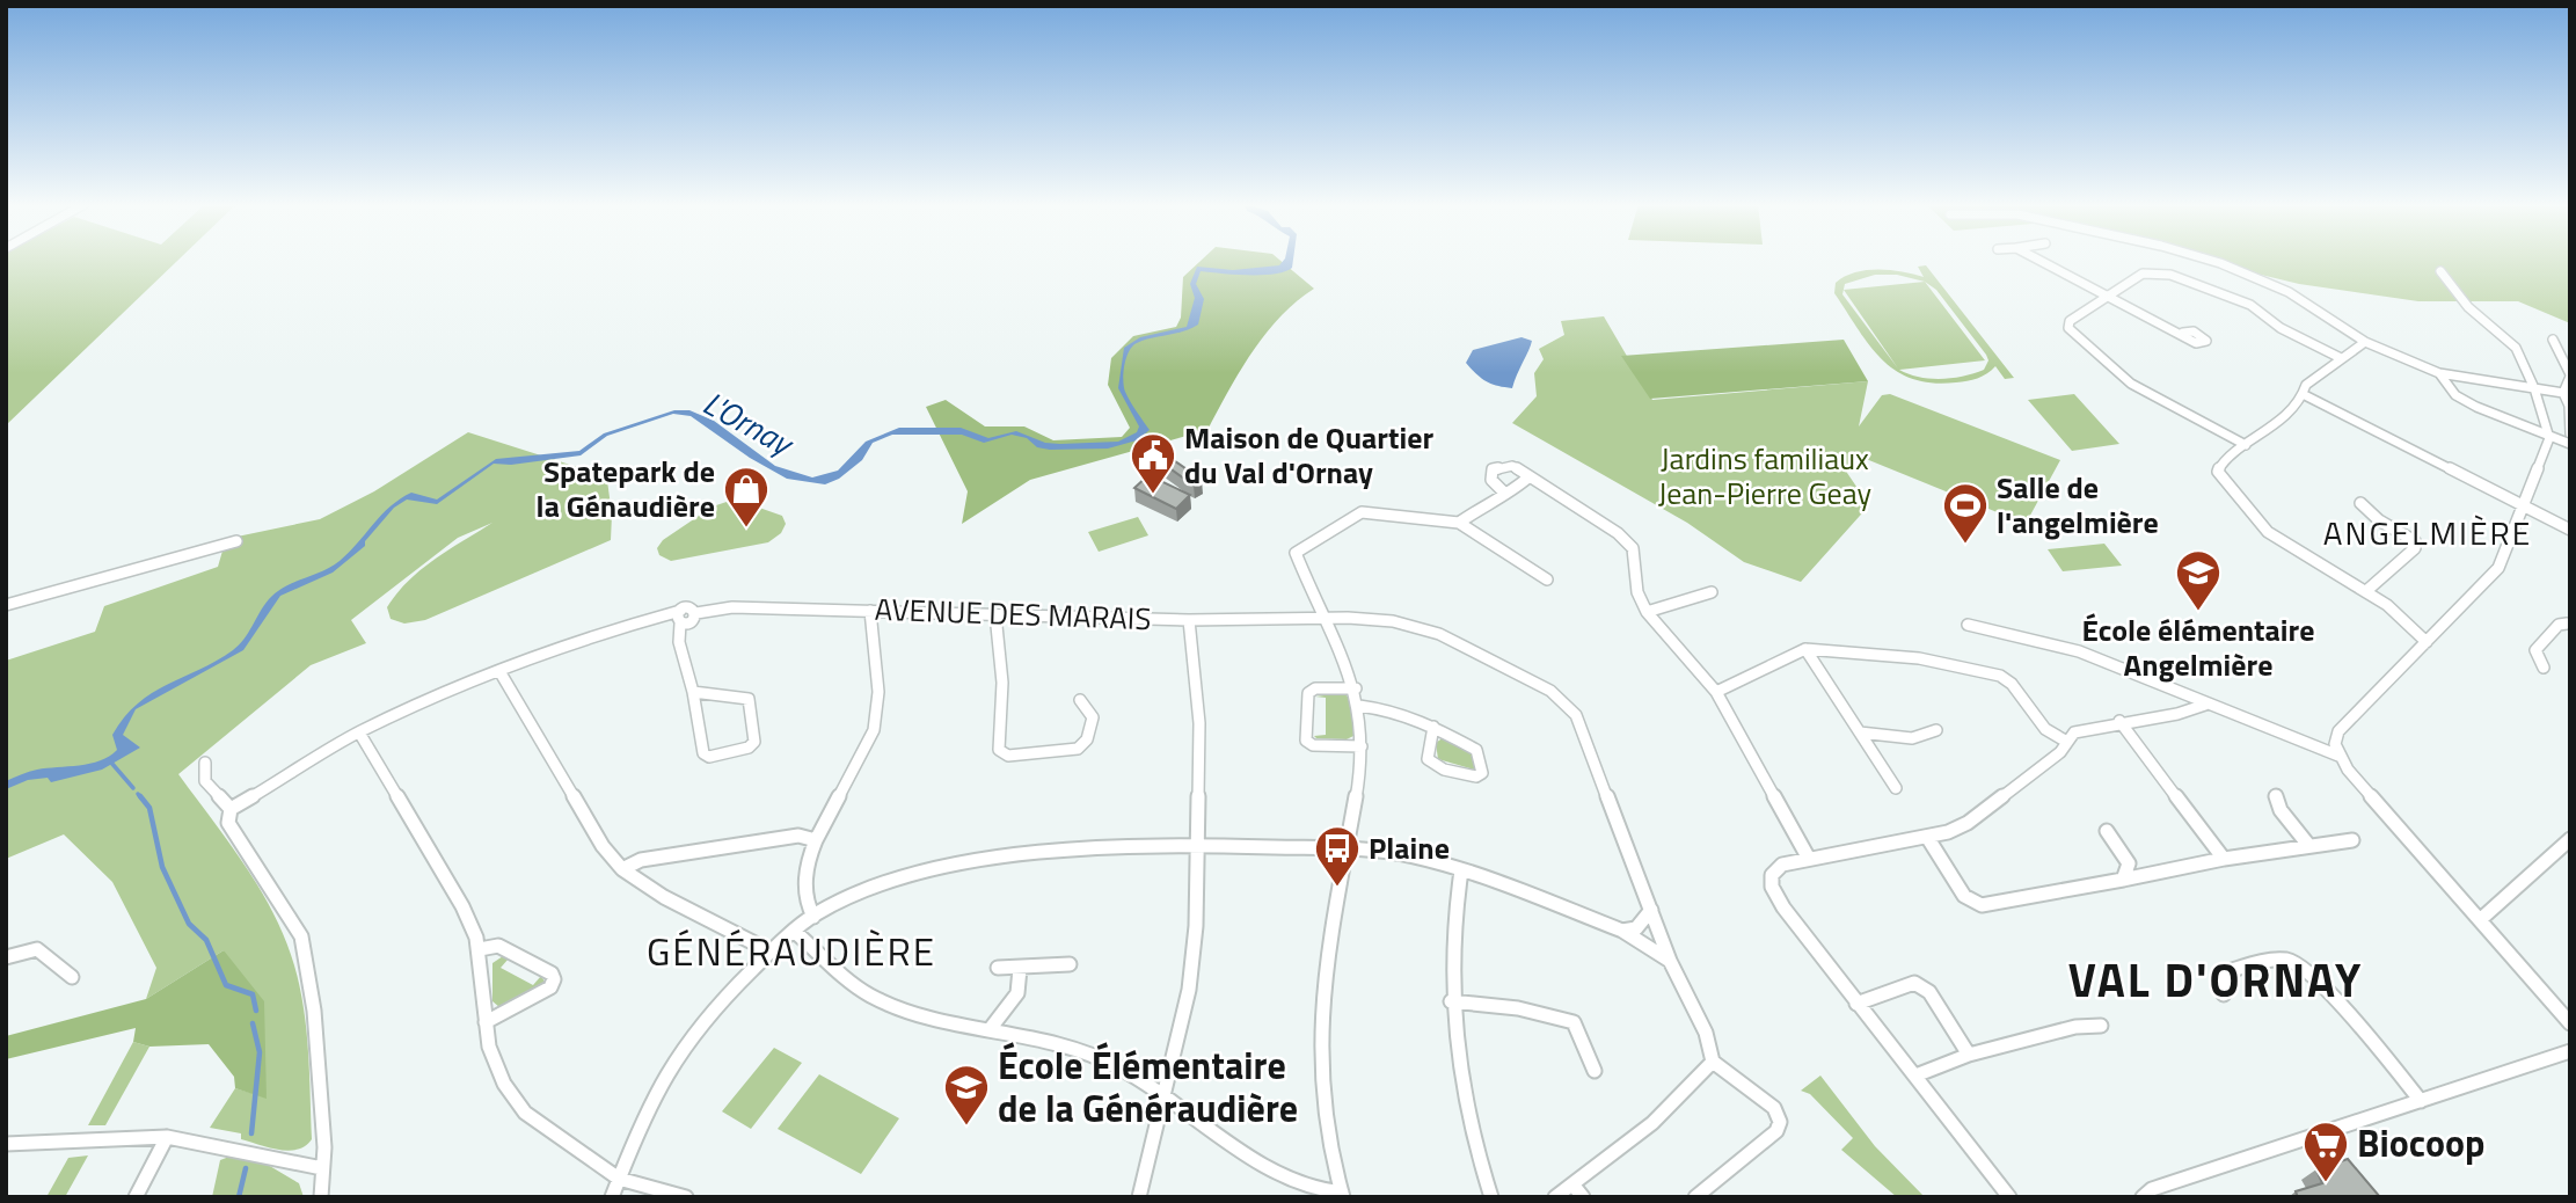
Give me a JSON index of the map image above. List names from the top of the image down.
{
  "streets": {
    "street": ["AVENUE DES MARAIS"]
  },
  "districts": ["ANGELMIÈRE", "GÉNÉRAUDIÈRE", "VAL D'ORNAY"],
  "water": ["L'Ornay"],
  "parks": ["Jardins familiaux Jean-Pierre Geay"],
  "places": {
    "public building": ["Maison de Quartier du Val d'Ornay"],
    "shop": ["Spatepark de la Génaudière"],
    "sports": ["Salle de l'angelmière"],
    "school or university": ["École élémentaire Angelmière", "École Élémentaire de la Généraudière"],
    "bus stop": ["Plaine"],
    "supermarket": ["Biocoop"]
  }
}
